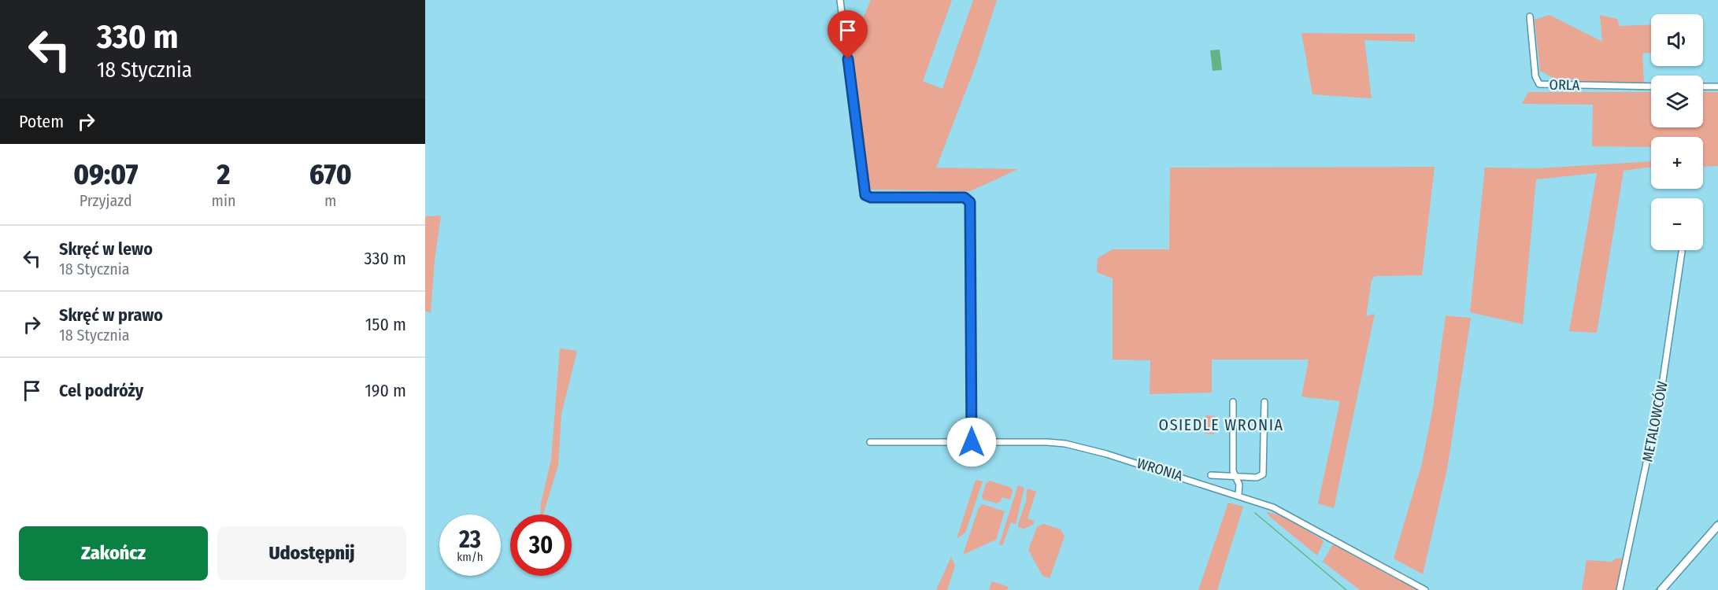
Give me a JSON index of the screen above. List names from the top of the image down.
{
  "streets": {
    "street": ["ORLA", "METALOWCÓW", "WRONIA"]
  },
  "districts": ["OSIEDLE WRONIA"],
  "page": {
    "turn": ["330 m", "18 Stycznia"],
    "map_buttons": ["+", "−"],
    "then": "Potem",
    "eta": [
      "09:07",
      "Przyjazd",
      "2",
      "min",
      "670",
      "m"
    ],
    "list": [
      {
        "name": "Skręć w lewo",
        "note": "18 Stycznia",
        "value": "330 m"
      },
      {
        "name": "Skręć w prawo",
        "note": "18 Stycznia",
        "value": "150 m"
      },
      {
        "name": "Cel podróży",
        "value": "190 m"
      }
    ],
    "speed": "23 km/h",
    "limit": "30",
    "buttons": ["Zakończ", "Udostępnij"]
  }
}
